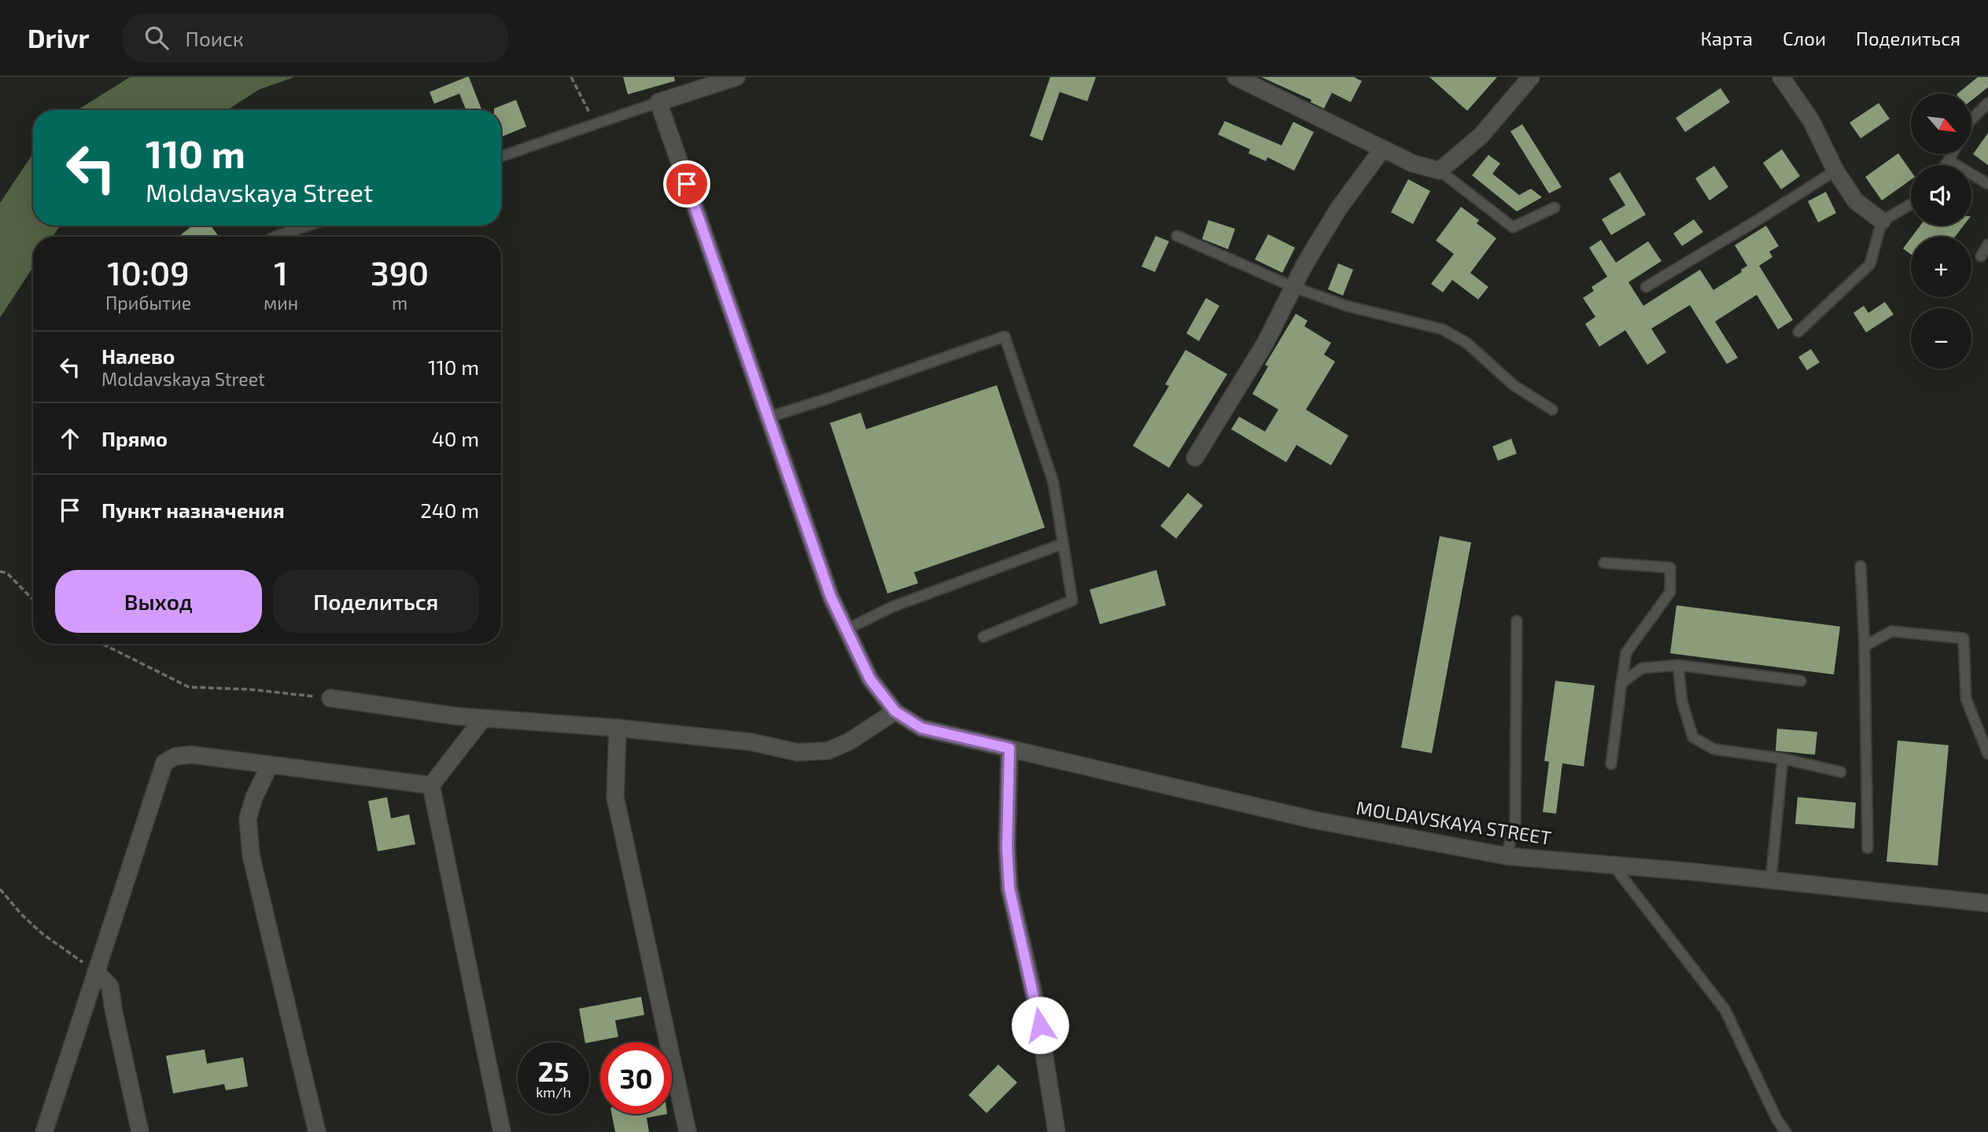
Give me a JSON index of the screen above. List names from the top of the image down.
{
  "streets": {
    "street": ["MOLDAVSKAYA STREET"]
  },
  "north": "bottom right",
  "page": {
    "header": "Drivr",
    "search": "Поиск",
    "nav": ["Карта", "Слои", "Поделиться"],
    "map_buttons": ["+", "−"],
    "turn": ["110 m", "Moldavskaya Street"],
    "eta": [
      "10:09",
      "Прибытие",
      "1",
      "мин",
      "390",
      "m"
    ],
    "list": [
      {
        "name": "Налево",
        "note": "Moldavskaya Street",
        "value": "110 m"
      },
      {
        "name": "Прямо",
        "value": "40 m"
      },
      {
        "name": "Пункт назначения",
        "value": "240 m"
      }
    ],
    "buttons": ["Выход", "Поделиться"],
    "speed": "25 km/h",
    "limit": "30"
  }
}
